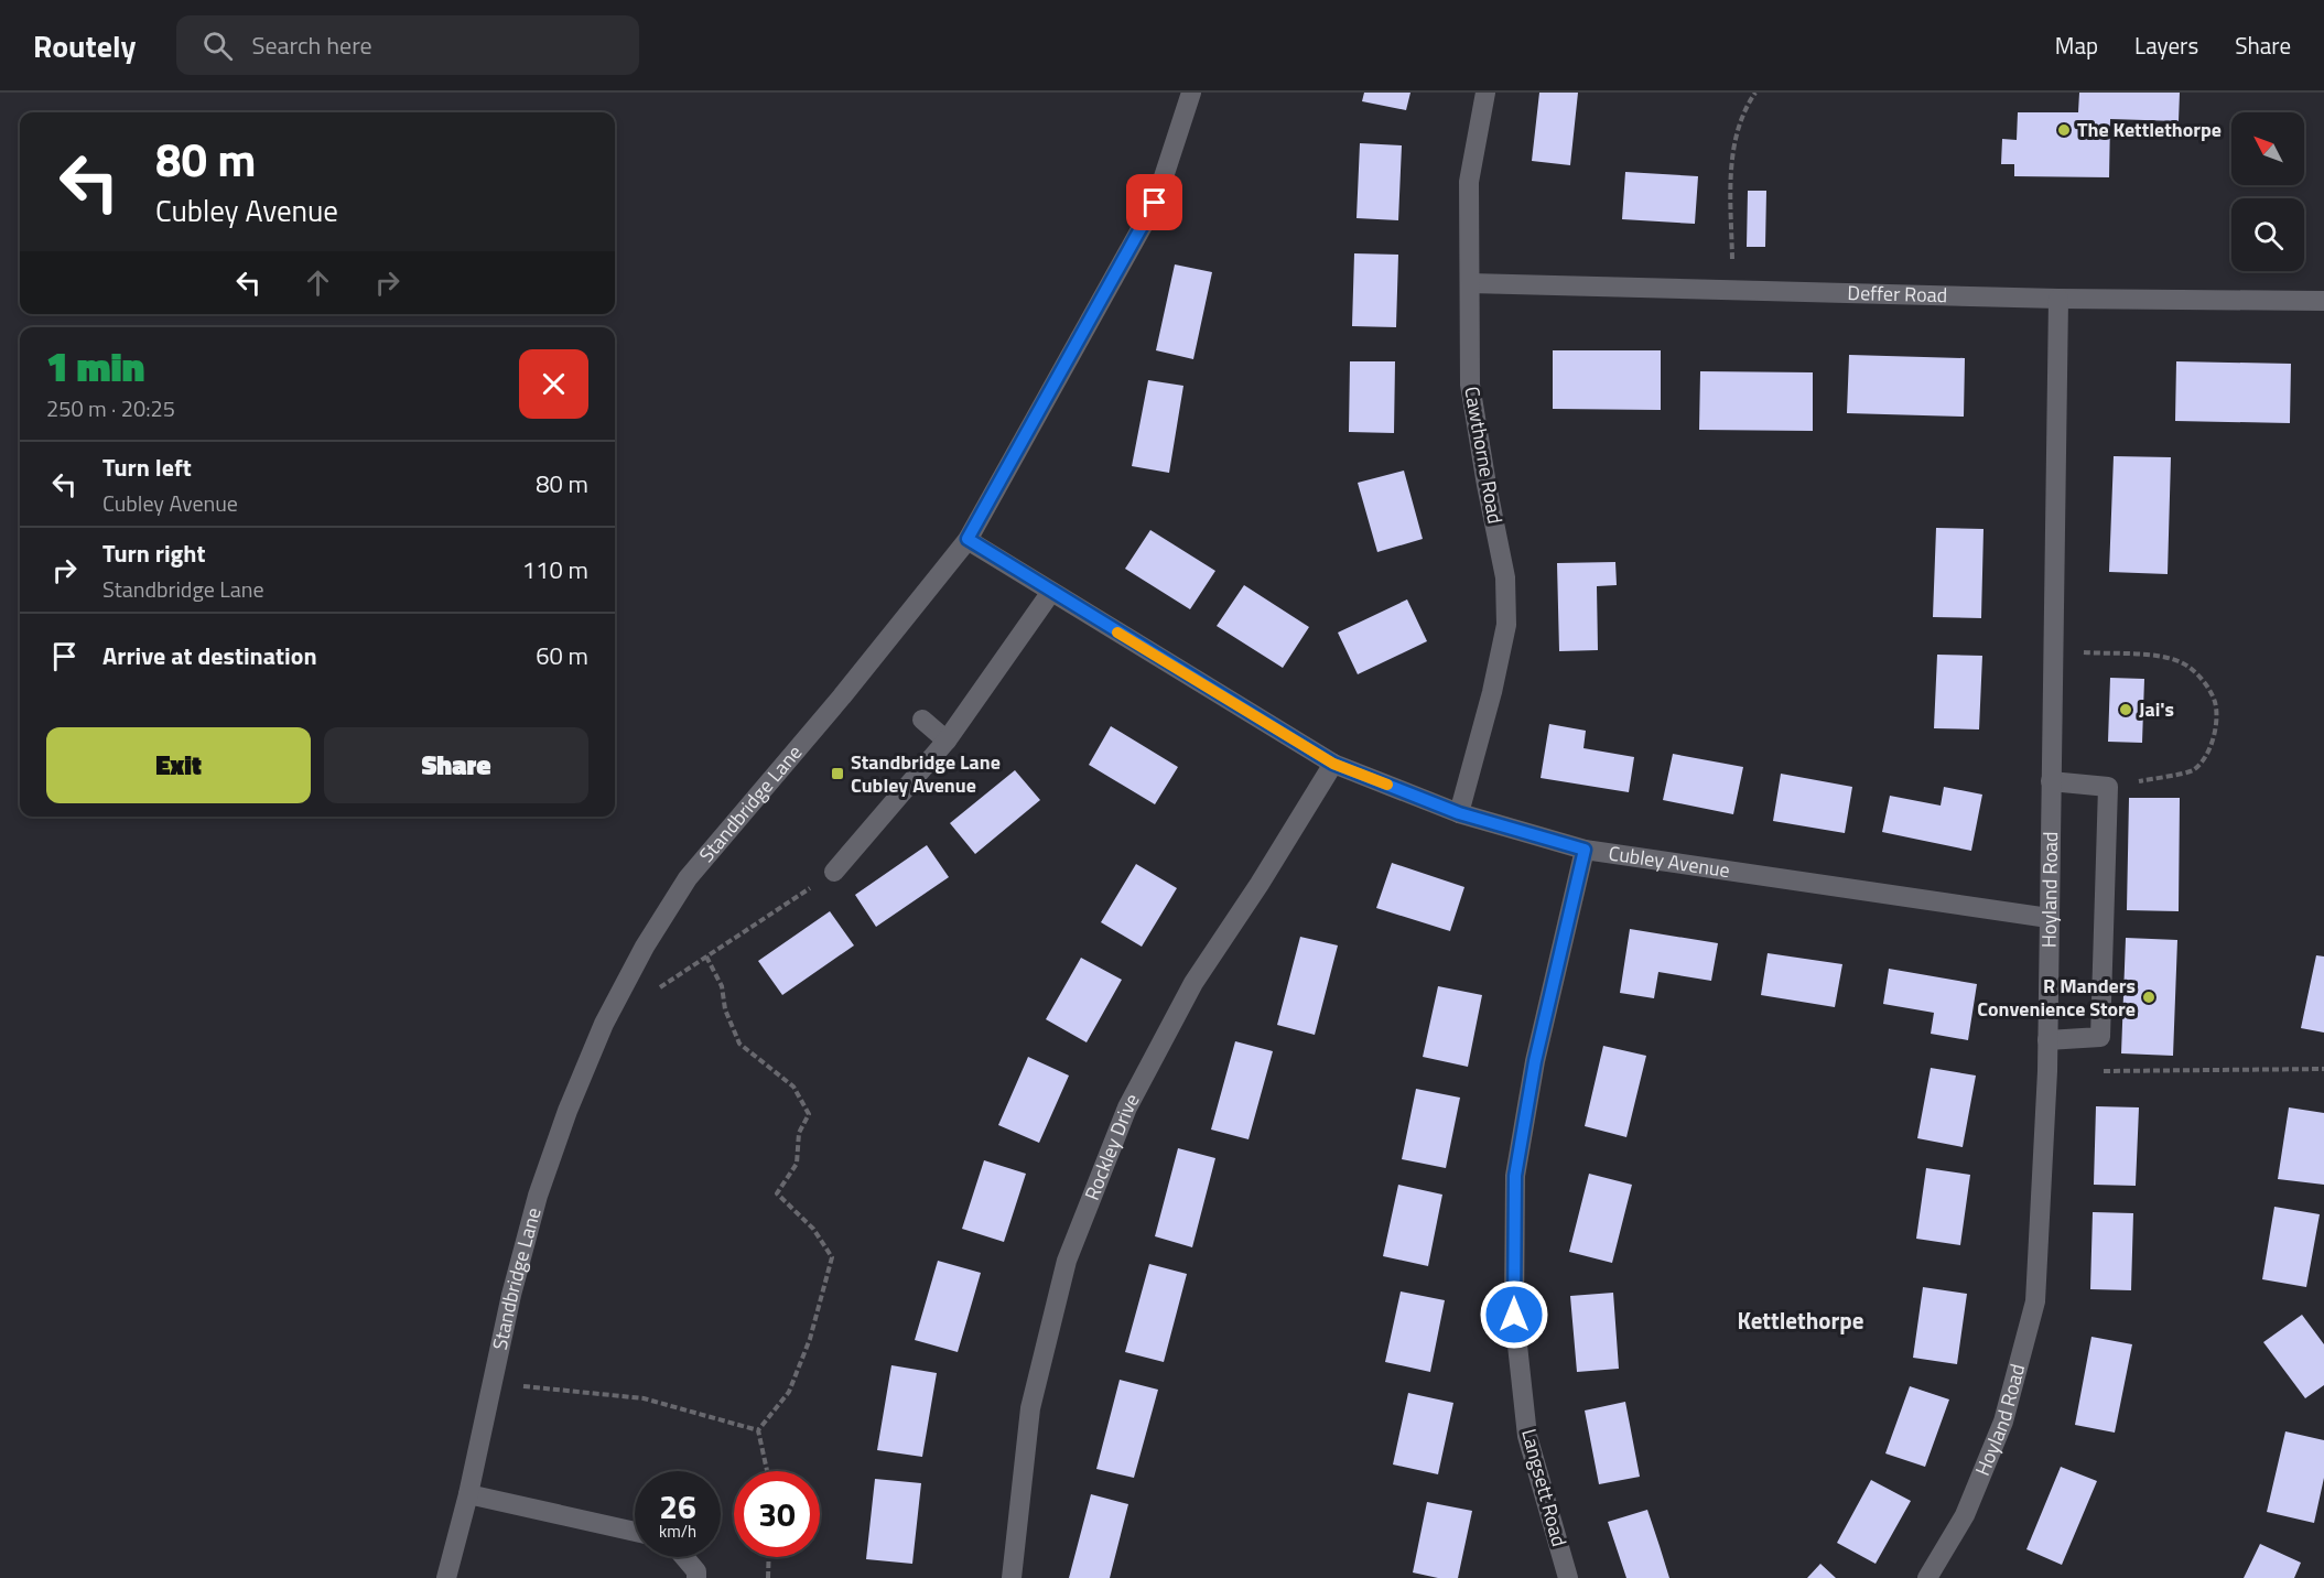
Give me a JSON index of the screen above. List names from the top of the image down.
{
  "streets": {
    "street": [
      "Deffer Road",
      "Cawthorne Road",
      "Standbridge Lane",
      "Cubley Avenue",
      "Hoyland Road",
      "Rockley Drive",
      "Langsett Road"
    ]
  },
  "crossings": [
    ["Deffer Road", "Cawthorne Road"],
    ["Deffer Road", "Hoyland Road"],
    ["Cawthorne Road", "Cubley Avenue"],
    ["Standbridge Lane", "Cubley Avenue"],
    ["Cubley Avenue", "Hoyland Road"],
    ["Cubley Avenue", "Rockley Drive"],
    ["Cubley Avenue", "Langsett Road"]
  ],
  "districts": ["Kettlethorpe"],
  "places": {
    "other": ["The Kettlethorpe", "Jai's", "R Manders Convenience Store"],
    "transit": ["Standbridge Lane Cubley Avenue"]
  },
  "north": "top left",
  "page": {
    "header": "Routely",
    "search": "Search here",
    "nav": ["Map", "Layers", "Share"],
    "turn": ["80 m", "Cubley Avenue"],
    "heading": ["1 min", "250 m · 20:25"],
    "list": [
      {
        "name": "Turn left",
        "note": "Cubley Avenue",
        "value": "80 m"
      },
      {
        "name": "Turn right",
        "note": "Standbridge Lane",
        "value": "110 m"
      },
      {
        "name": "Arrive at destination",
        "value": "60 m"
      }
    ],
    "buttons": ["Exit", "Share"],
    "speed": "26 km/h",
    "limit": "30"
  }
}
